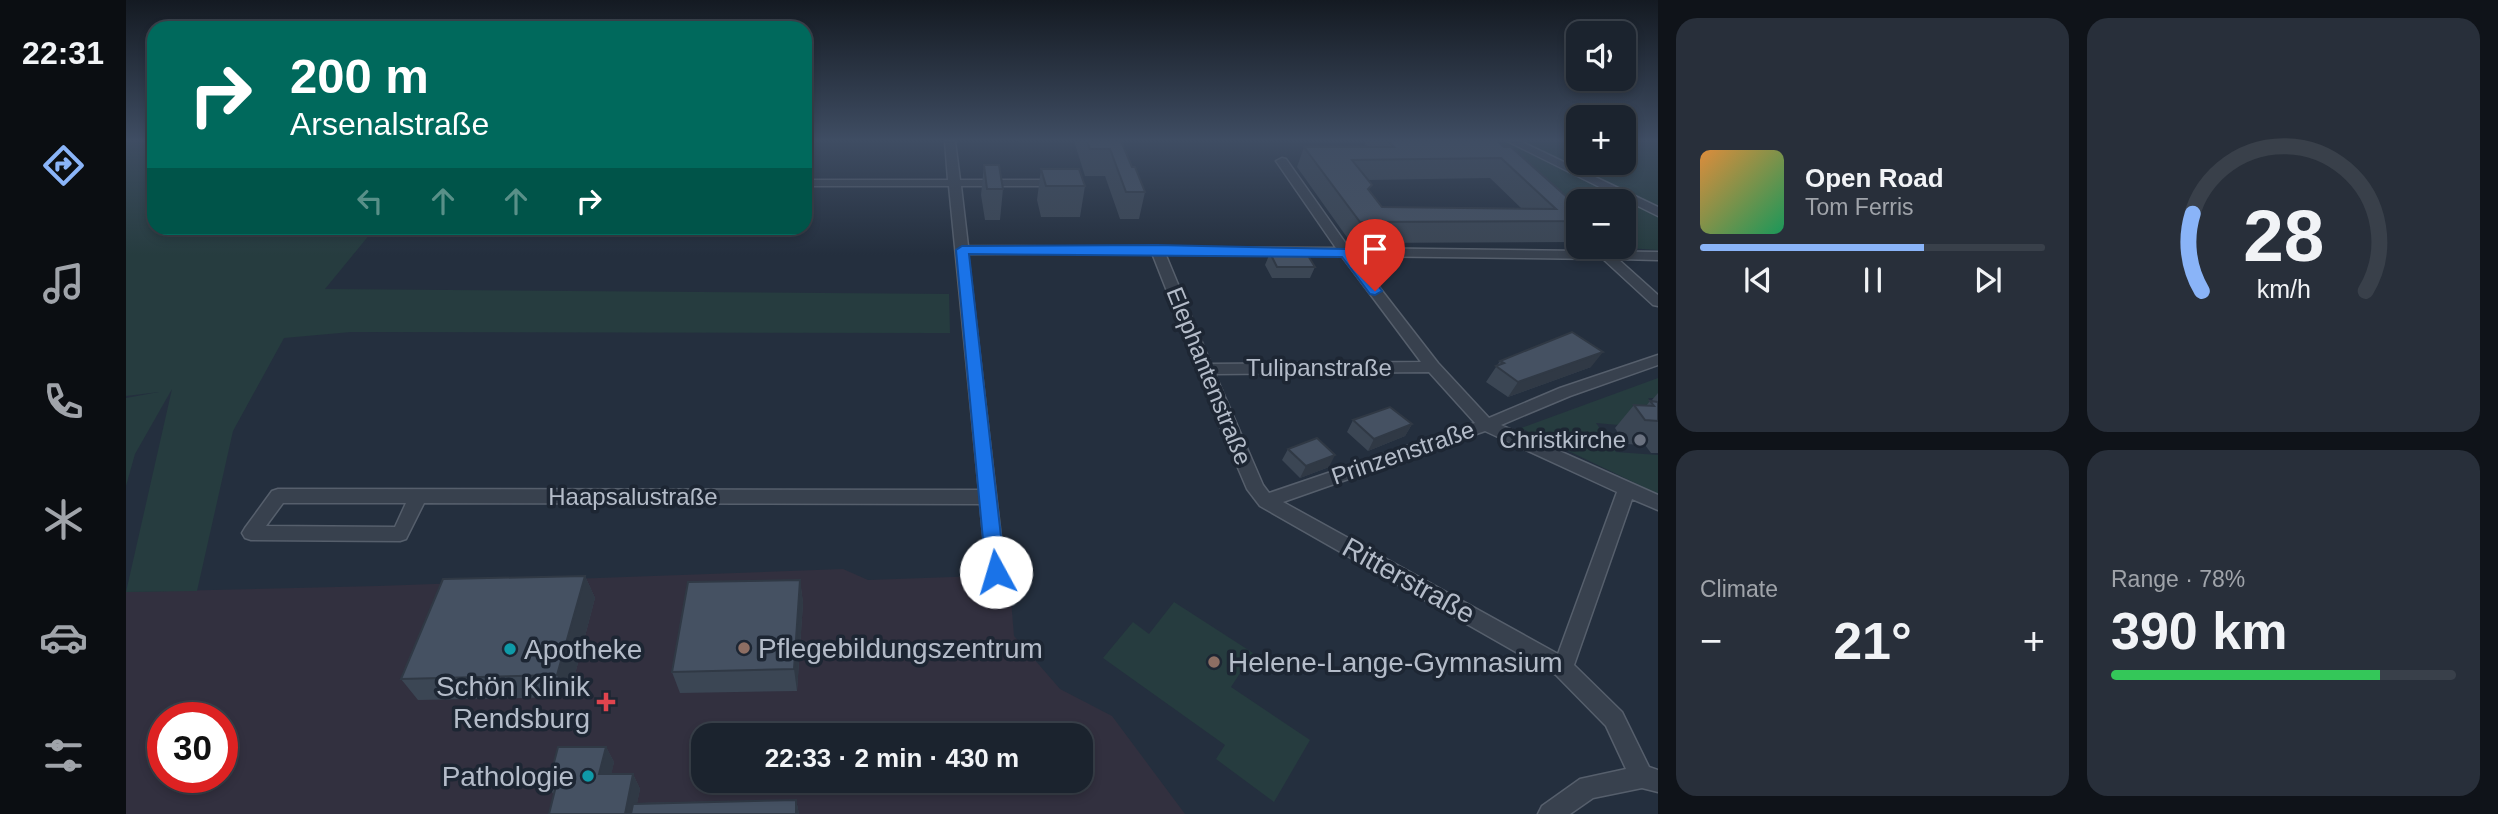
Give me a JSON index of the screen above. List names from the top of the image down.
{
  "streets": {
    "street": [
      "Tulipanstraße",
      "Elephantenstraße",
      "Prinzenstraße",
      "Haapsalustraße",
      "Ritterstraße"
    ]
  },
  "crossings": [
    ["Tulipanstraße", "Elephantenstraße"],
    ["Elephantenstraße", "Prinzenstraße"],
    ["Elephantenstraße", "Ritterstraße"],
    ["Prinzenstraße", "Ritterstraße"]
  ],
  "places": {
    "other": [
      "Christkirche",
      "Pflegebildungszentrum",
      "Apotheke",
      "Helene-Lange-Gymnasium",
      "Pathologie"
    ],
    "health": ["Schön Klinik Rendsburg"]
  },
  "page": {
    "tabs": "22:31",
    "map_buttons": ["+", "−"],
    "turn": ["200 m", "Arsenalstraße"],
    "song": ["Open Road", "Tom Ferris"],
    "tile": [
      "Climate",
      ["Range · 78%", "390 km"]
    ],
    "heat": ["−", "21°", "+"],
    "limit": "30",
    "trip": "22:33 · 2 min · 430 m",
    "gauge": ["28", "km/h"]
  }
}
